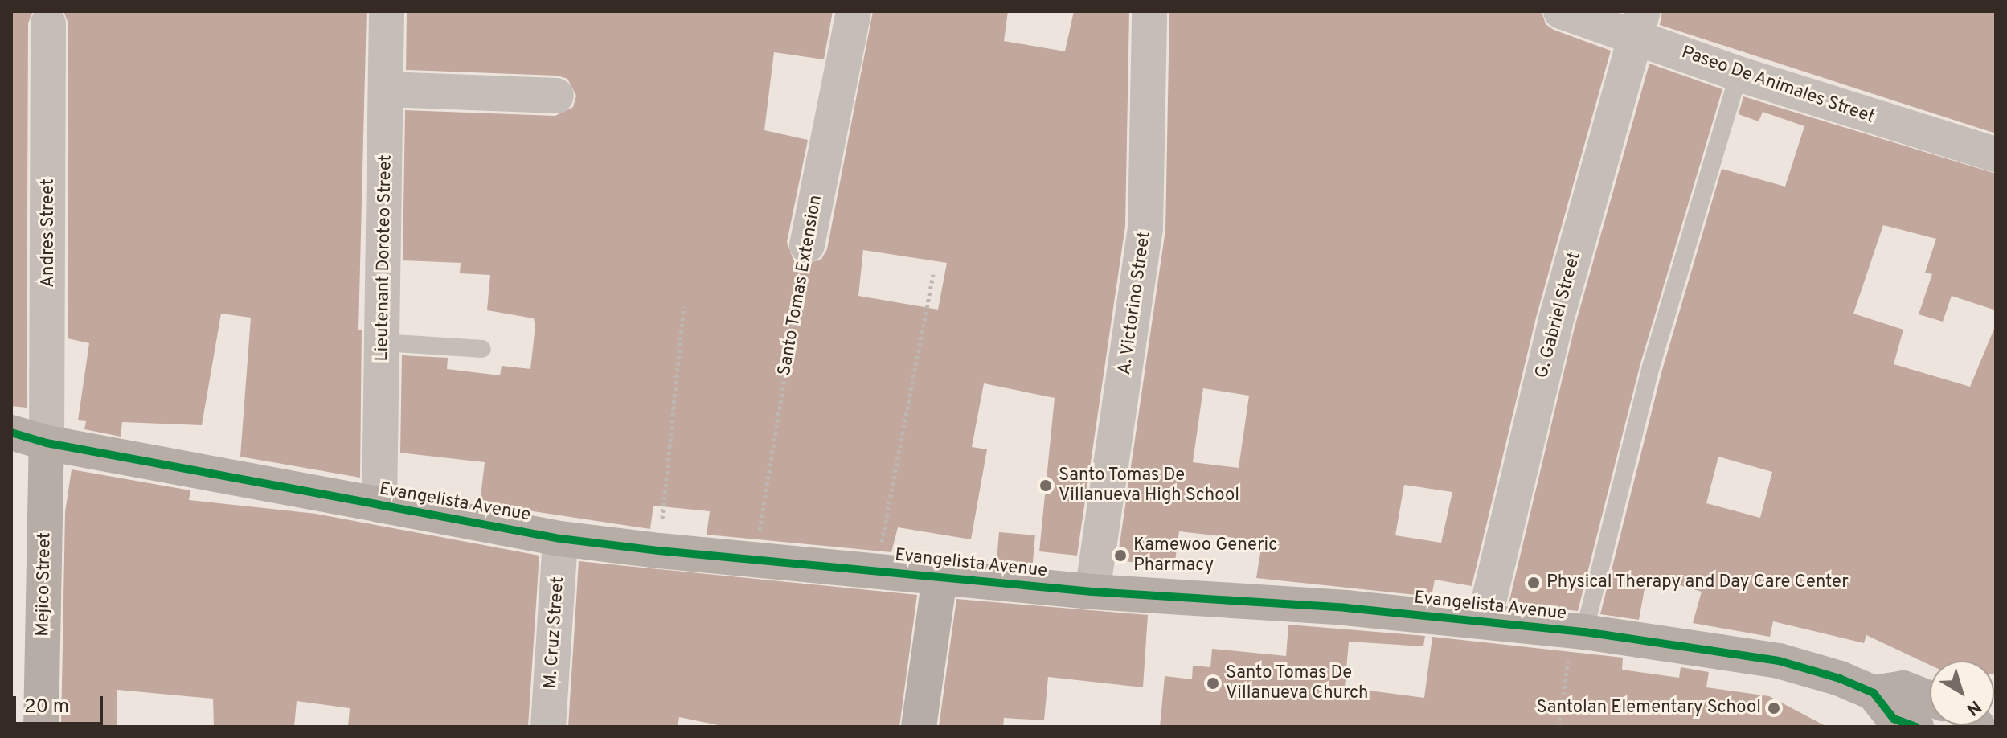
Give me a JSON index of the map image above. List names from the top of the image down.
{
  "streets": {
    "street": [
      "Paseo De Animales Street",
      "Andres Street",
      "Lieutenant Doroteo Street",
      "Santo Tomas Extension",
      "A. Victorino Street",
      "G. Gabriel Street",
      "Evangelista Avenue",
      "Mejico Street",
      "M. Cruz Street"
    ]
  },
  "crossings": [
    ["Paseo De Animales Street", "G. Gabriel Street"],
    ["Andres Street", "Evangelista Avenue"],
    ["Andres Street", "Mejico Street"],
    ["Lieutenant Doroteo Street", "Evangelista Avenue"],
    ["Santo Tomas Extension", "Evangelista Avenue"],
    ["A. Victorino Street", "Evangelista Avenue"],
    ["G. Gabriel Street", "Evangelista Avenue"],
    ["Evangelista Avenue", "Mejico Street"],
    ["Evangelista Avenue", "M. Cruz Street"]
  ],
  "places": [
    "Santo Tomas De Villanueva High School",
    "Kamewoo Generic Pharmacy",
    "Physical Therapy and Day Care Center",
    "Santo Tomas De Villanueva Church",
    "Santolan Elementary School"
  ],
  "scale_bar": "20 m",
  "north": "bottom right"
}
